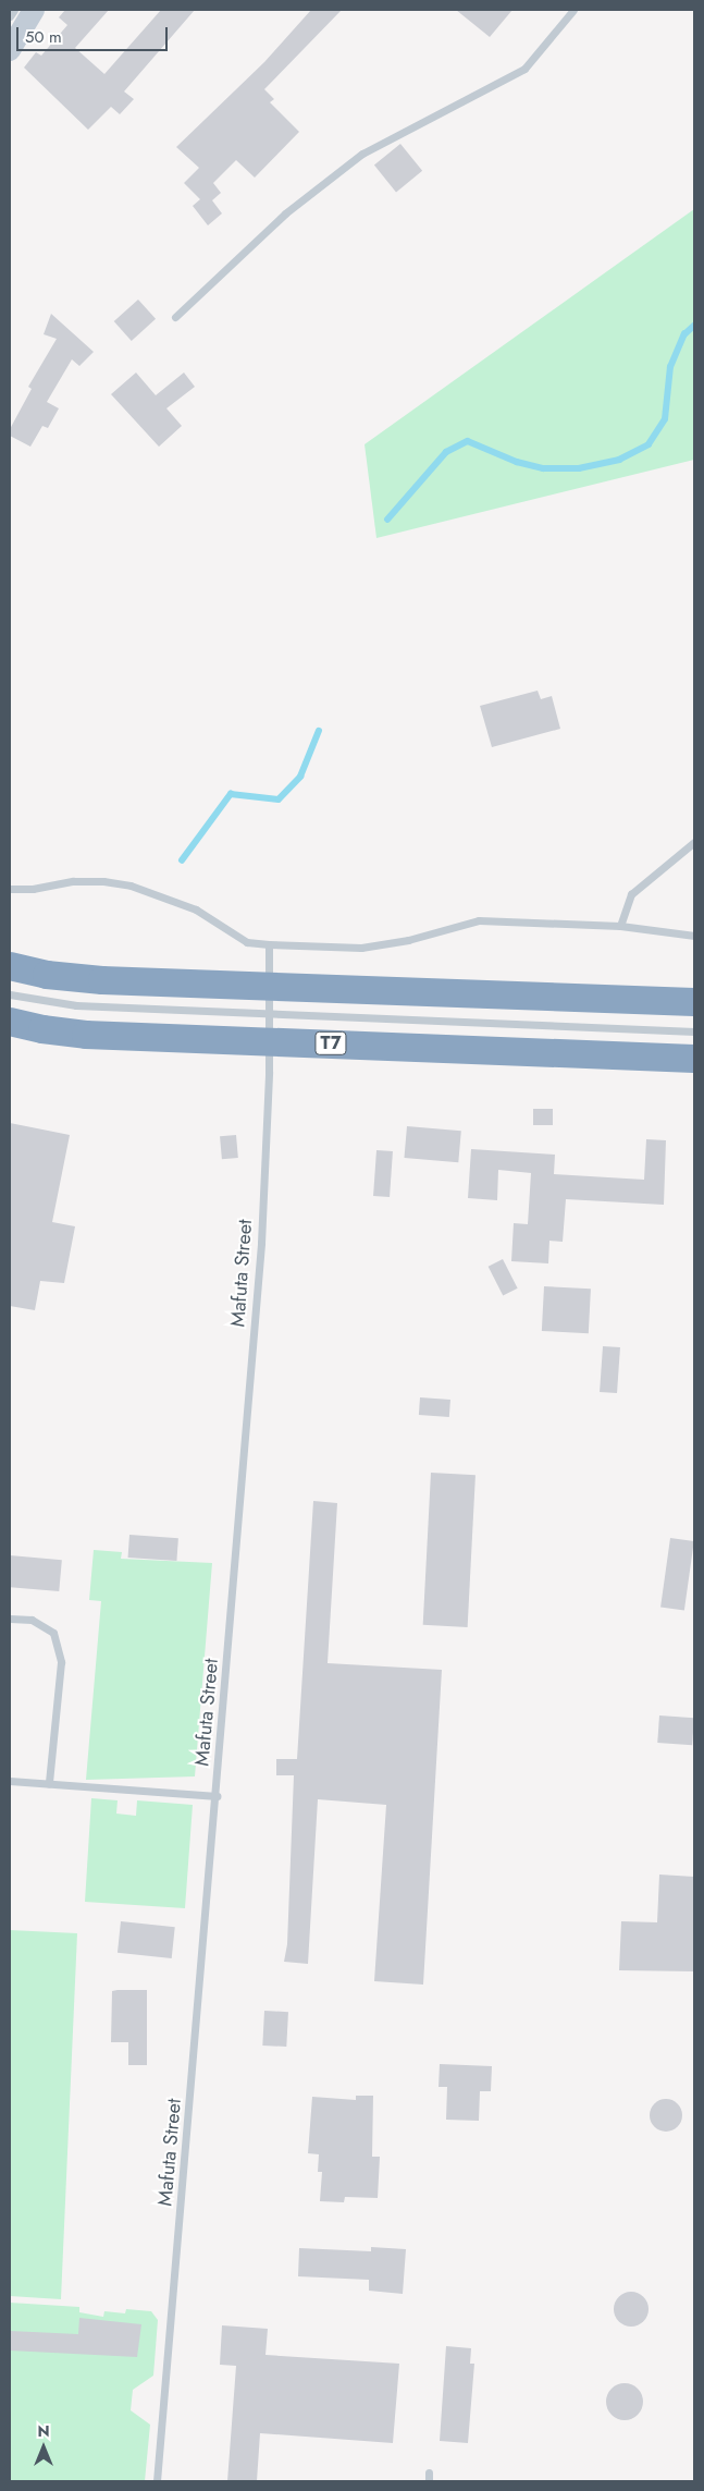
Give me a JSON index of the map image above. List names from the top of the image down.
{
  "streets": {
    "highway": ["T7"],
    "lane": ["Mafuta Street"]
  },
  "scale_bar": "50 m",
  "north": "top"
}
